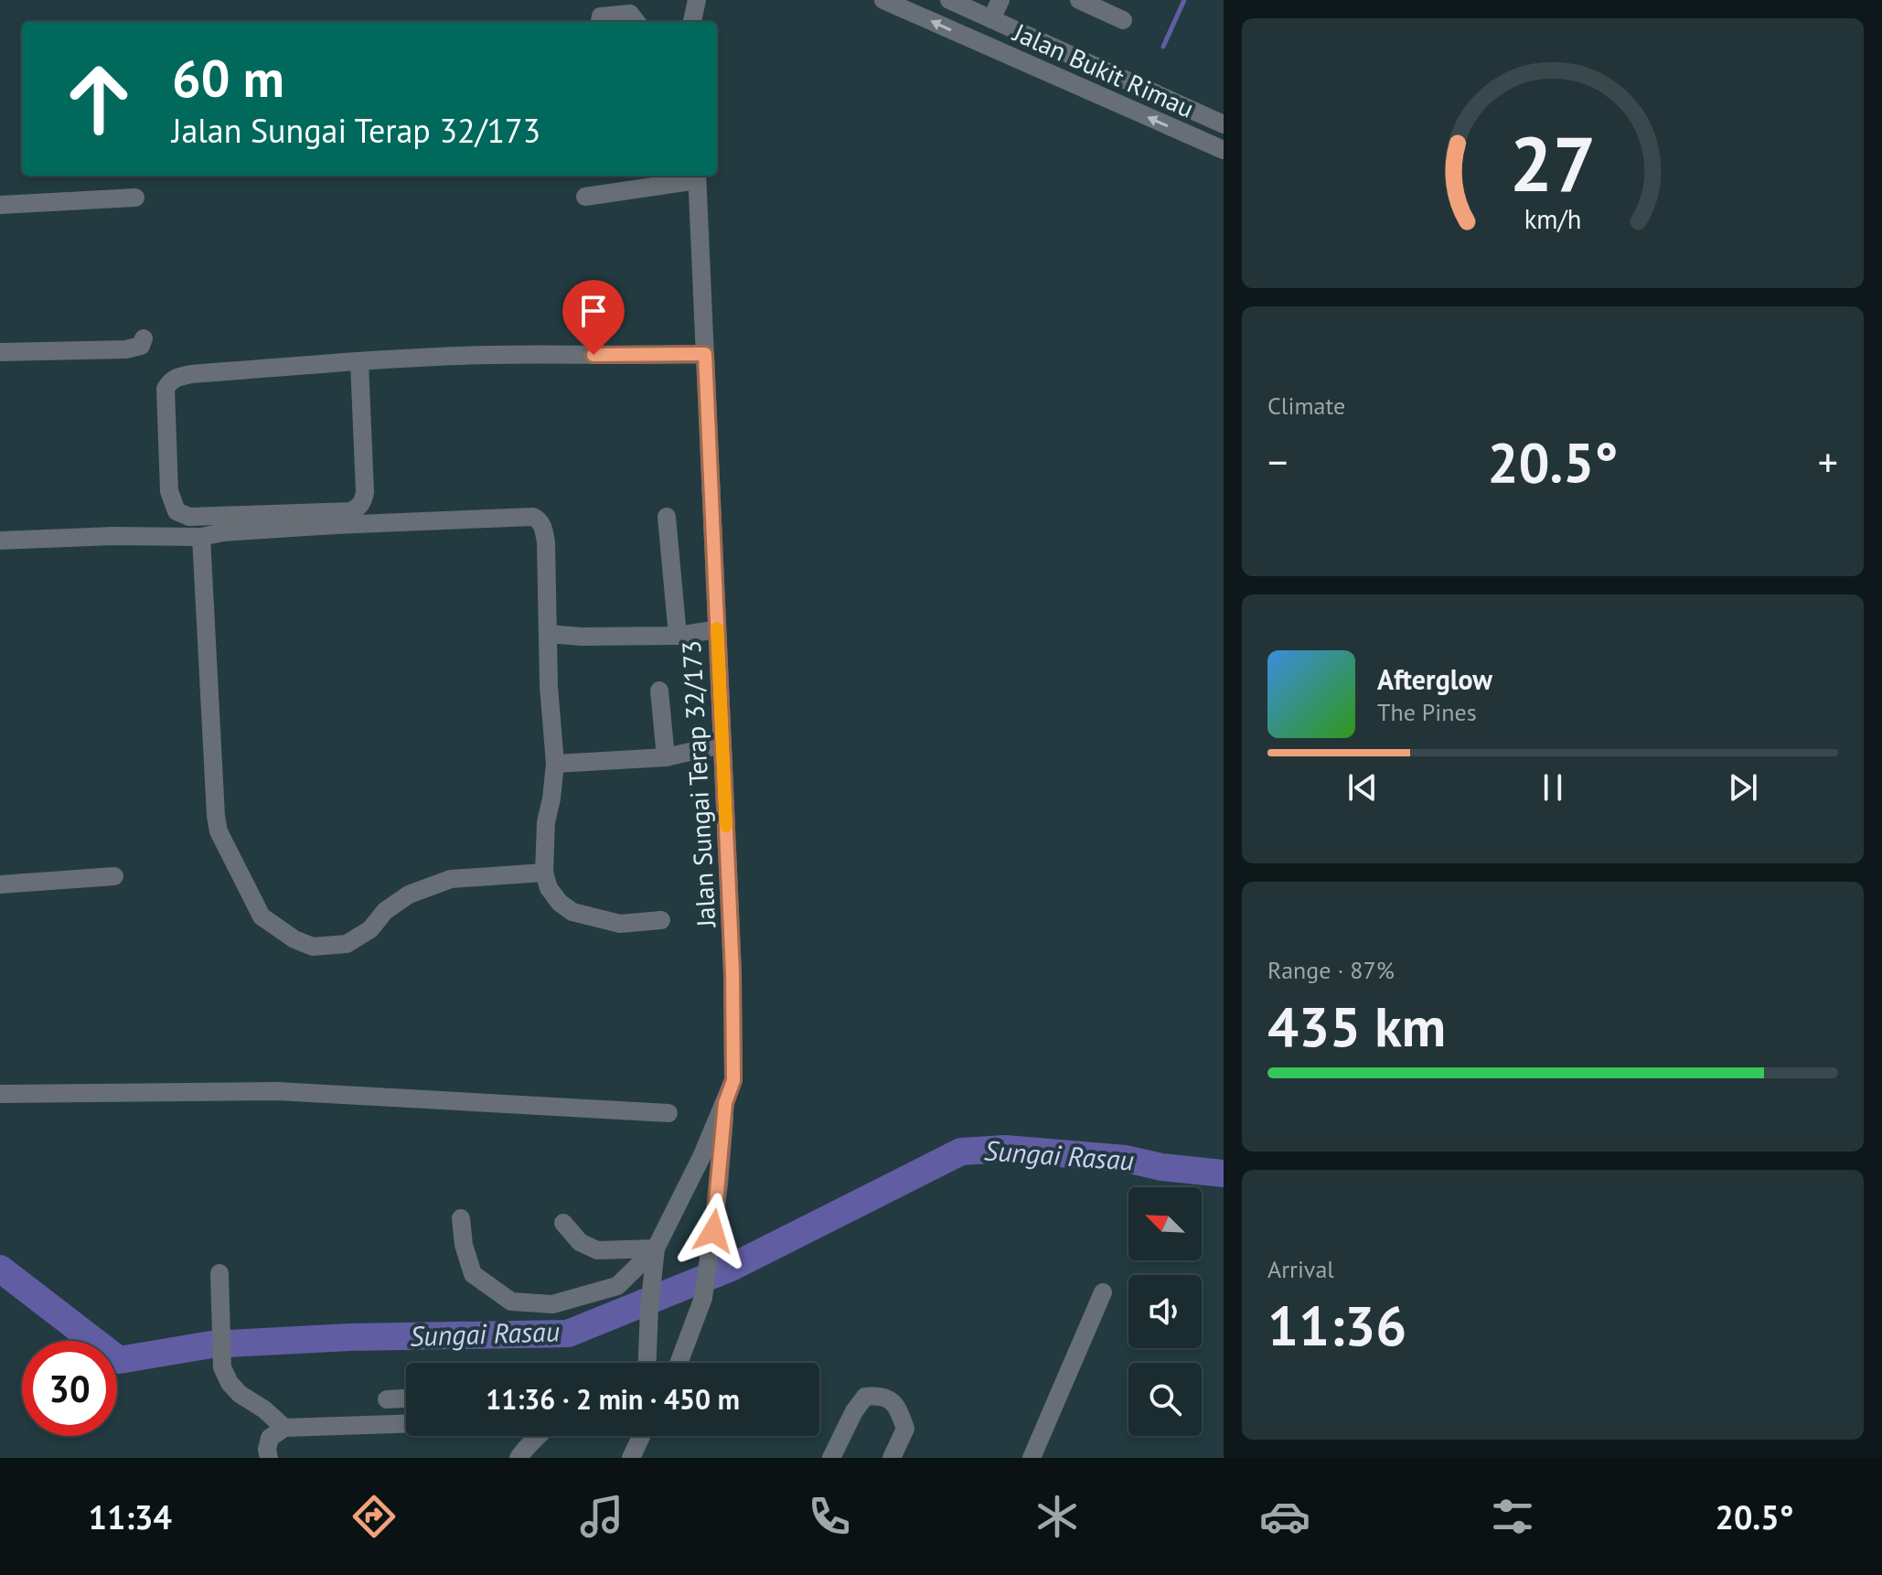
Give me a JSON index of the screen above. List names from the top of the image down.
{
  "streets": {
    "street": ["Jalan Bukit Rimau", "Jalan Sungai Terap 32/173"]
  },
  "water": ["Sungai Rasau"],
  "north": "top left",
  "page": {
    "turn": ["60 m", "Jalan Sungai Terap 32/173"],
    "tile": [
      "Climate",
      ["Range · 87%", "435 km"],
      ["Arrival", "11:36"]
    ],
    "heat": ["−", "20.5°", "+"],
    "song": ["Afterglow", "The Pines"],
    "limit": "30",
    "trip": "11:36 · 2 min · 450 m",
    "tabs": ["11:34", "20.5°"],
    "gauge": ["27", "km/h"]
  }
}
